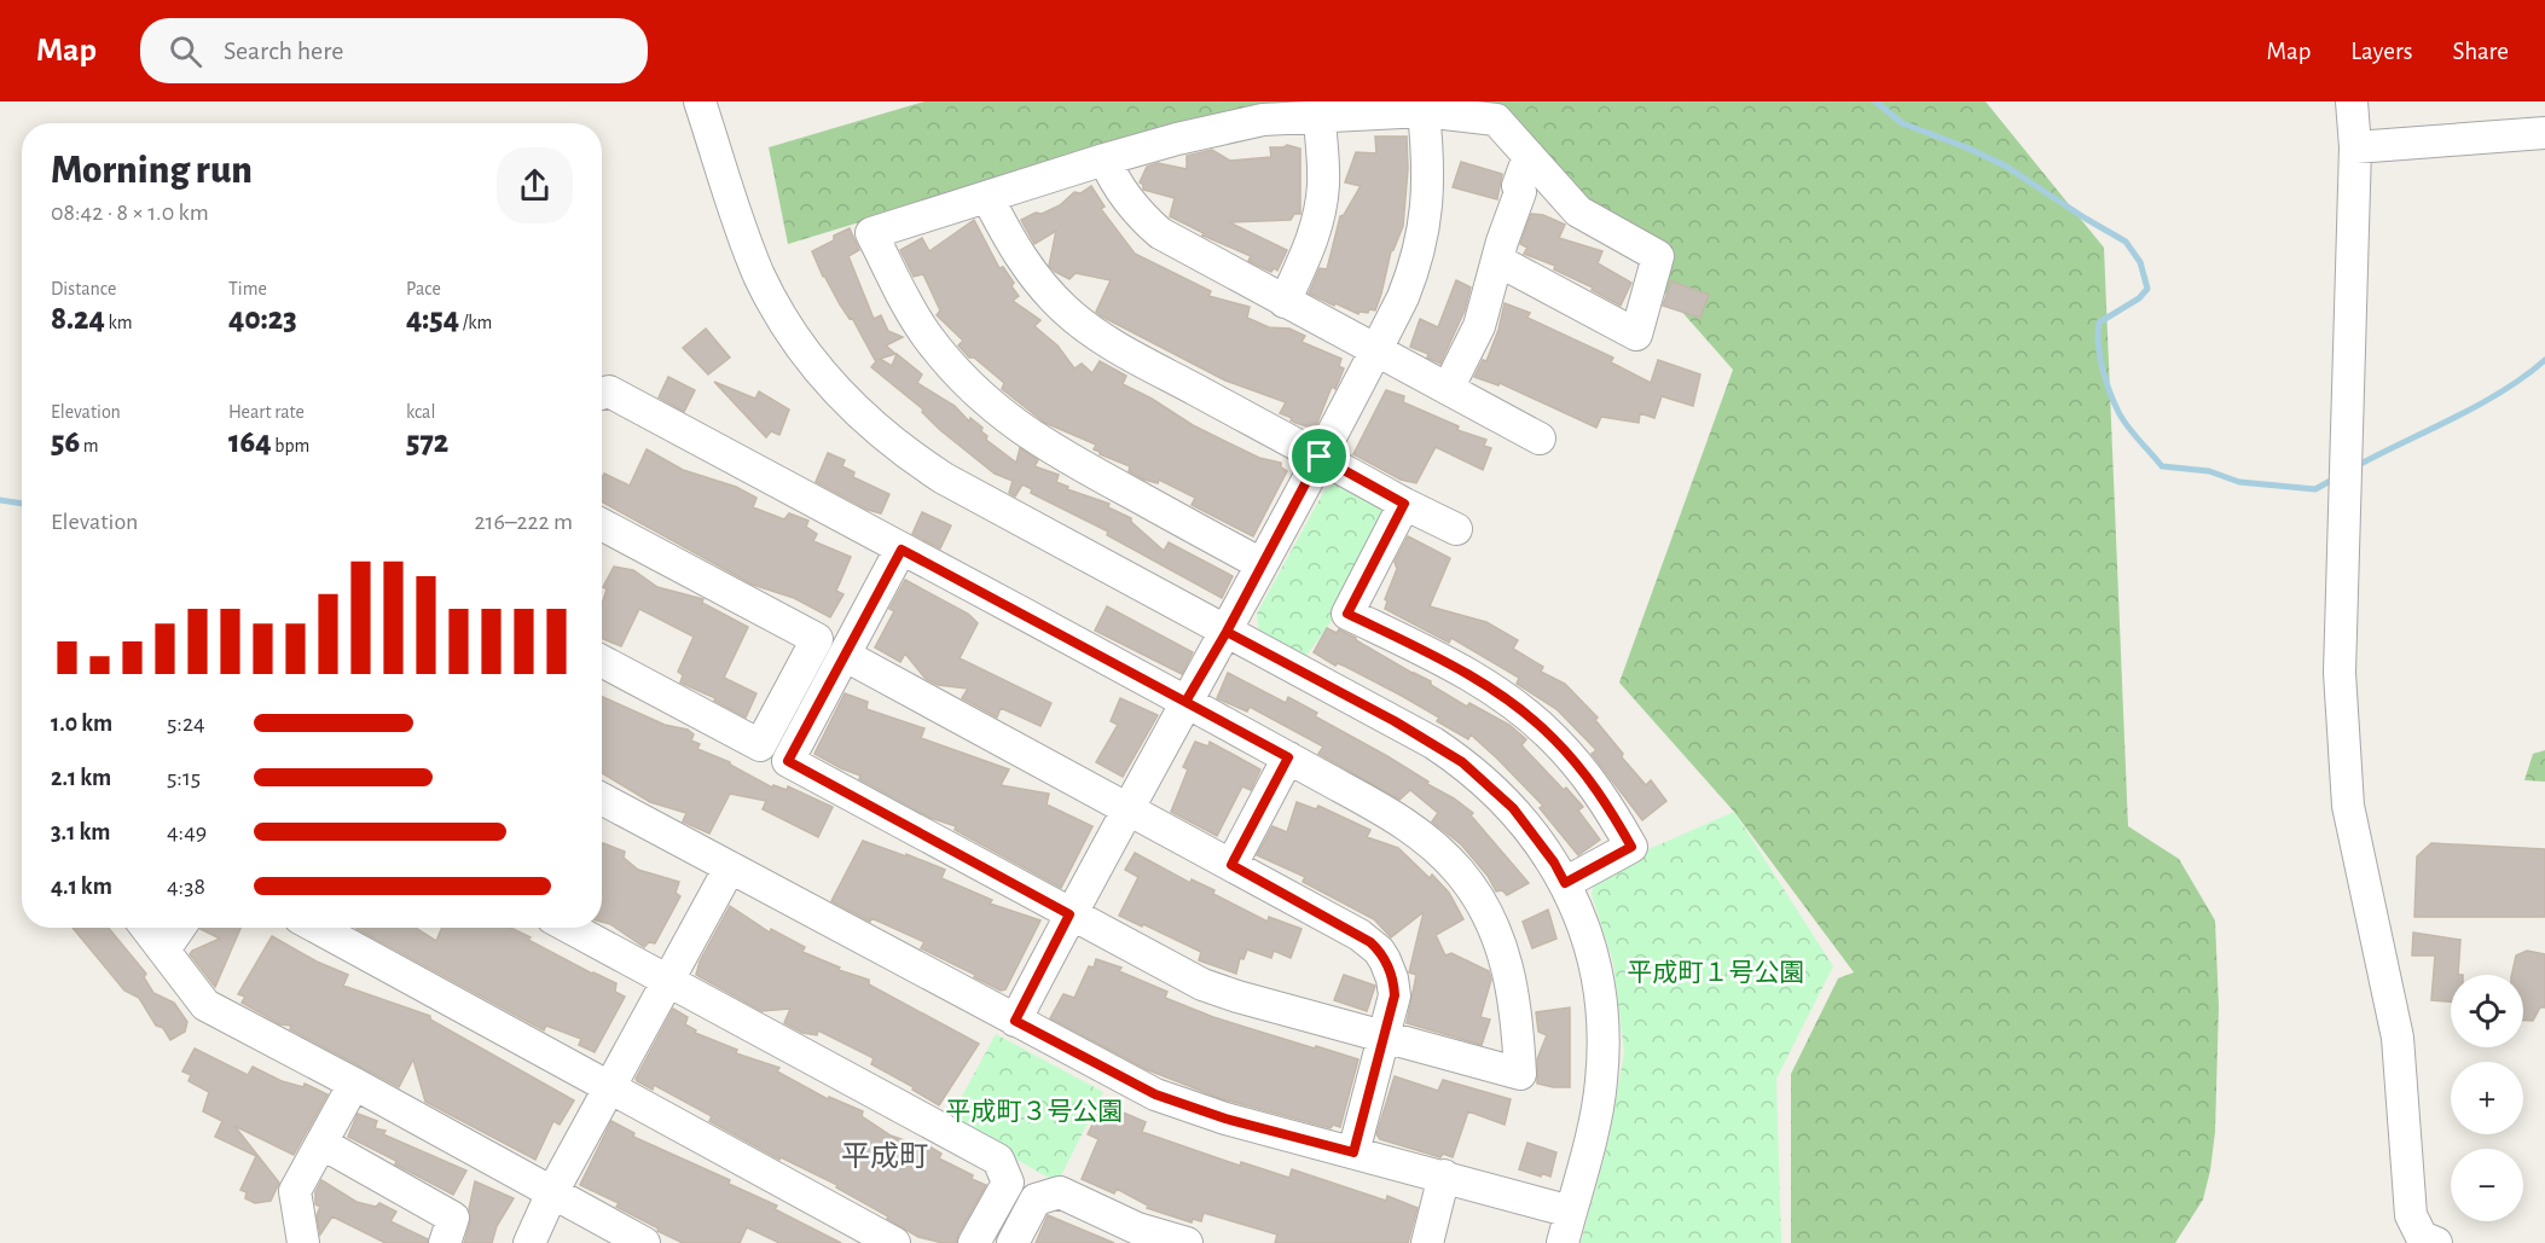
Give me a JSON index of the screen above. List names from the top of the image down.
{
  "districts": ["平成町"],
  "parks": ["平成町１号公園", "平成町３号公園"],
  "page": {
    "header": "Map",
    "search": "Search here",
    "nav": ["Map", "Layers", "Share"],
    "heading": ["Morning run", "08:42 · 8 × 1.0 km"],
    "stats": [
      ["Distance", "8.24 km"],
      ["Time", "40:23"],
      ["Pace", "4:54 /km"],
      ["Elevation", "56 m"],
      ["Heart rate", "164 bpm"],
      ["kcal", "572"]
    ],
    "chart": ["Elevation", "216–222 m"],
    "list": [
      {
        "name": "1.0 km",
        "note": "5:24"
      },
      {
        "name": "2.1 km",
        "note": "5:15"
      },
      {
        "name": "3.1 km",
        "note": "4:49"
      },
      {
        "name": "4.1 km",
        "note": "4:38"
      }
    ],
    "map_buttons": ["+", "−"]
  }
}
